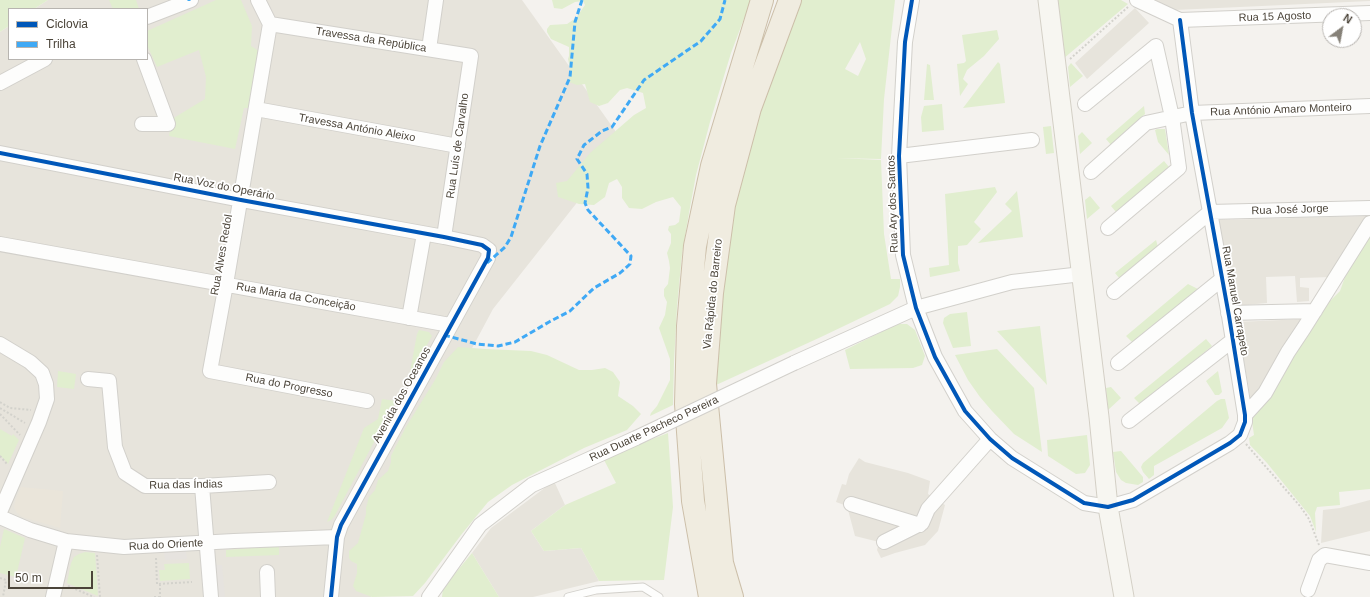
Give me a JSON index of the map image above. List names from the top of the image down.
{
  "streets": {
    "highway": ["Via Rápida do Barreiro"],
    "street": [
      "Rua 15 Agosto",
      "Travessa da República",
      "Rua António Amaro Monteiro",
      "Travessa António Aleixo",
      "Rua Luís de Carvalho",
      "Rua Voz do Operário",
      "Rua Ary dos Santos",
      "Rua José Jorge",
      "Rua Alves Redol",
      "Rua Maria da Conceição",
      "Rua Manuel Carrapeto",
      "Rua do Progresso",
      "Avenida dos Oceanos",
      "Rua Duarte Pacheco Pereira",
      "Rua das Índias",
      "Rua do Oriente"
    ]
  },
  "crossings": [
    ["Rua 15 Agosto", "Rua Manuel Carrapeto"],
    ["Travessa da República", "Rua Luís de Carvalho"],
    ["Travessa da República", "Rua Alves Redol"],
    ["Rua António Amaro Monteiro", "Rua Manuel Carrapeto"],
    ["Travessa António Aleixo", "Rua Luís de Carvalho"],
    ["Travessa António Aleixo", "Rua Alves Redol"],
    ["Rua Luís de Carvalho", "Rua Voz do Operário"],
    ["Rua Luís de Carvalho", "Avenida dos Oceanos"],
    ["Rua Voz do Operário", "Rua Alves Redol"],
    ["Rua Voz do Operário", "Avenida dos Oceanos"],
    ["Rua Ary dos Santos", "Rua Duarte Pacheco Pereira"],
    ["Rua José Jorge", "Rua Manuel Carrapeto"],
    ["Rua Alves Redol", "Rua Maria da Conceição"],
    ["Rua Alves Redol", "Rua do Progresso"],
    ["Rua Maria da Conceição", "Avenida dos Oceanos"],
    ["Avenida dos Oceanos", "Rua do Oriente"]
  ],
  "legend": ["Ciclovia", "Trilha"],
  "scale_bar": "50 m",
  "north": "top right"
}
